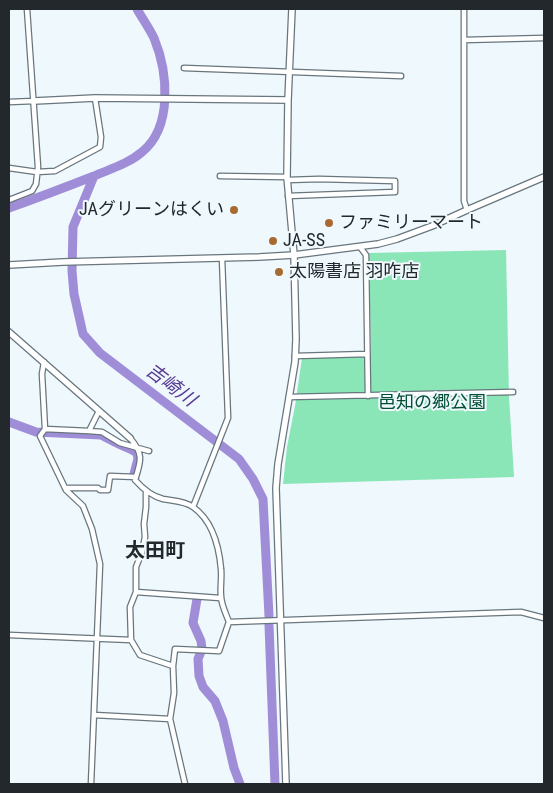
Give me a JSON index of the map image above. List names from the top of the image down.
{
  "districts": ["太田町"],
  "water": ["吉崎川"],
  "parks": ["邑知の郷公園"],
  "places": [
    "JAグリーンはくい",
    "ファミリーマート",
    "JA-SS",
    "太陽書店 羽咋店"
  ]
}
